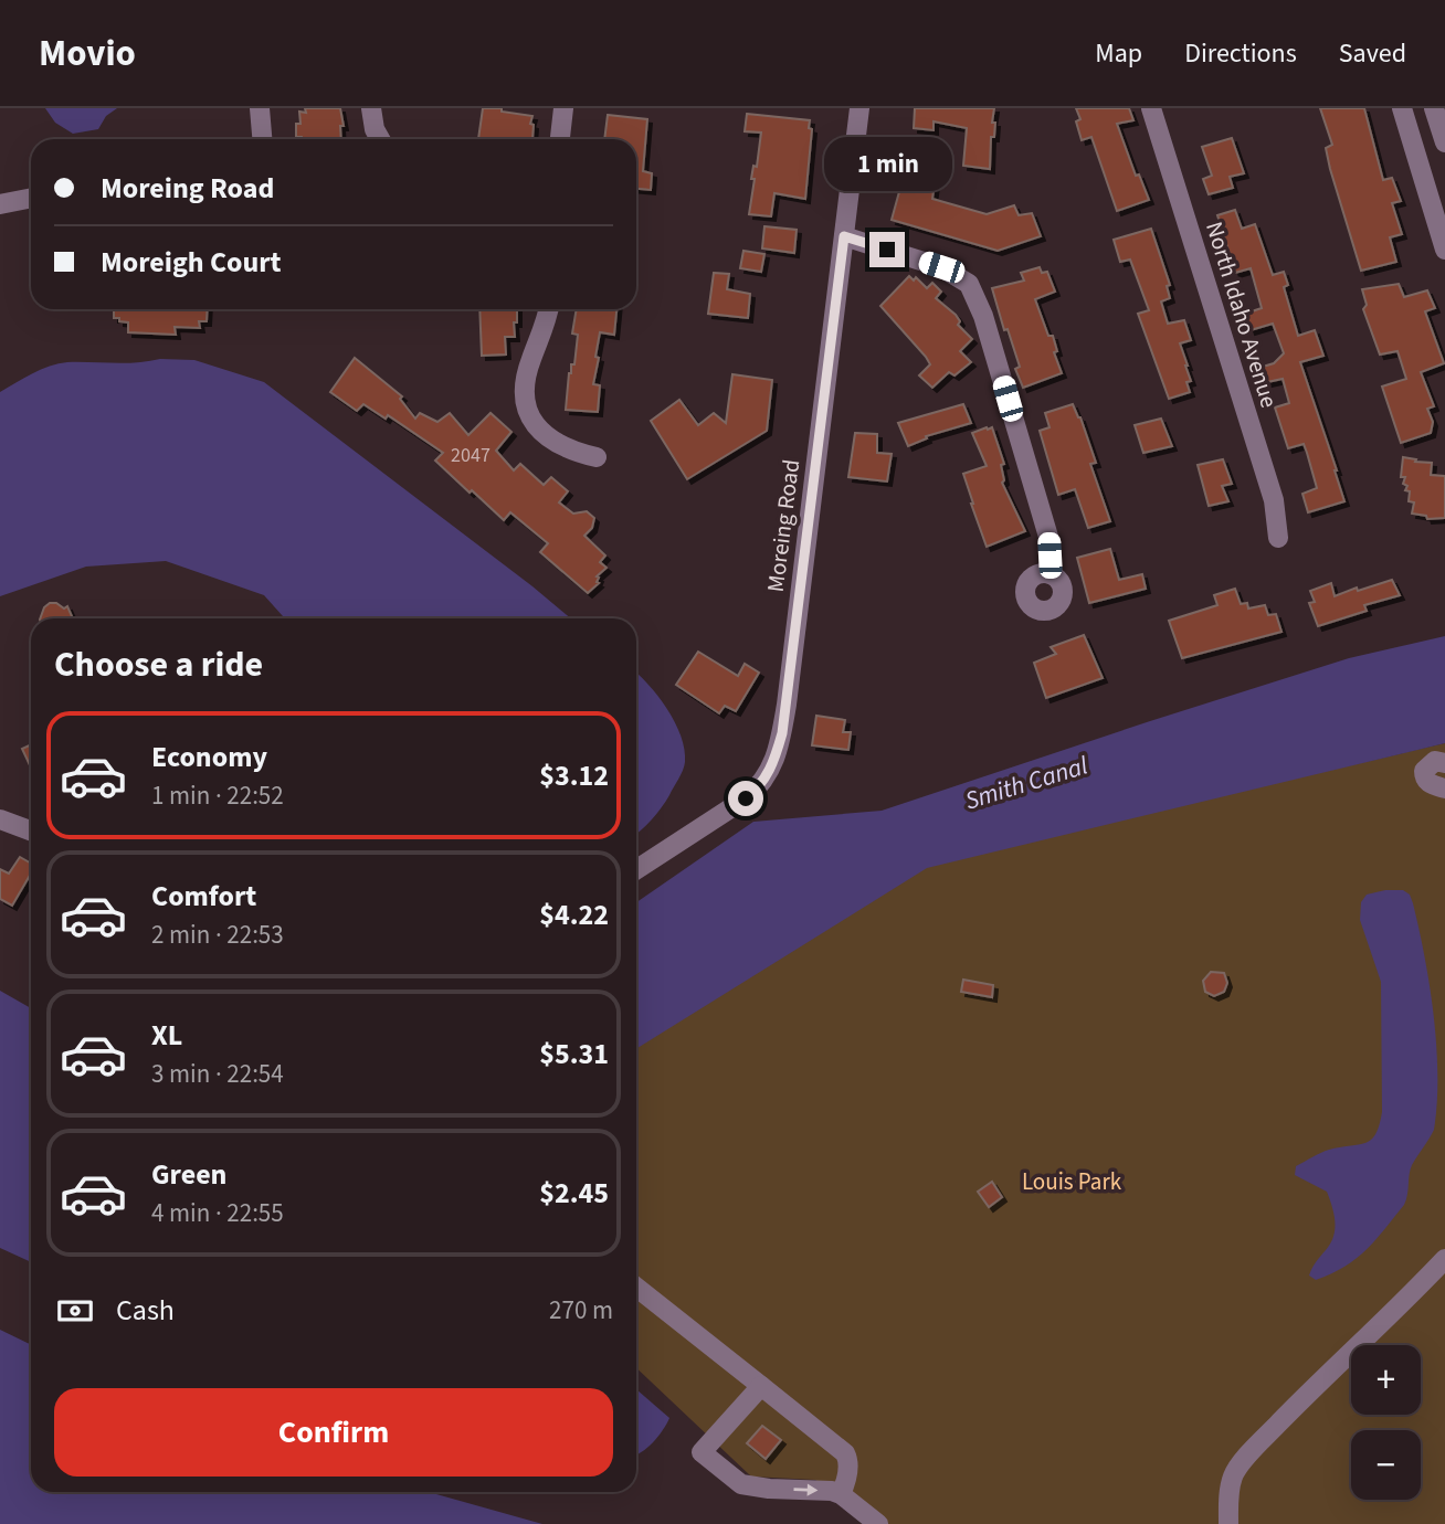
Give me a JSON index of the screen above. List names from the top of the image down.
{
  "streets": {
    "street": ["North Idaho Avenue", "Moreing Road"]
  },
  "water": ["Smith Canal"],
  "parks": ["Louis Park"],
  "house_numbers": ["2047"],
  "page": {
    "header": "Movio",
    "nav": ["Map", "Directions", "Saved"],
    "bubble": "1 min",
    "banner": ["Moreing Road", "Moreigh Court"],
    "heading": "Choose a ride",
    "list": [
      {
        "name": "Economy",
        "note": "1 min · 22:52",
        "value": "$3.12"
      },
      {
        "name": "Comfort",
        "note": "2 min · 22:53",
        "value": "$4.22"
      },
      {
        "name": "XL",
        "note": "3 min · 22:54",
        "value": "$5.31"
      },
      {
        "name": "Green",
        "note": "4 min · 22:55",
        "value": "$2.45"
      }
    ],
    "pay": ["Cash", "270 m"],
    "map_buttons": ["+", "−"],
    "buttons": "Confirm"
  }
}
